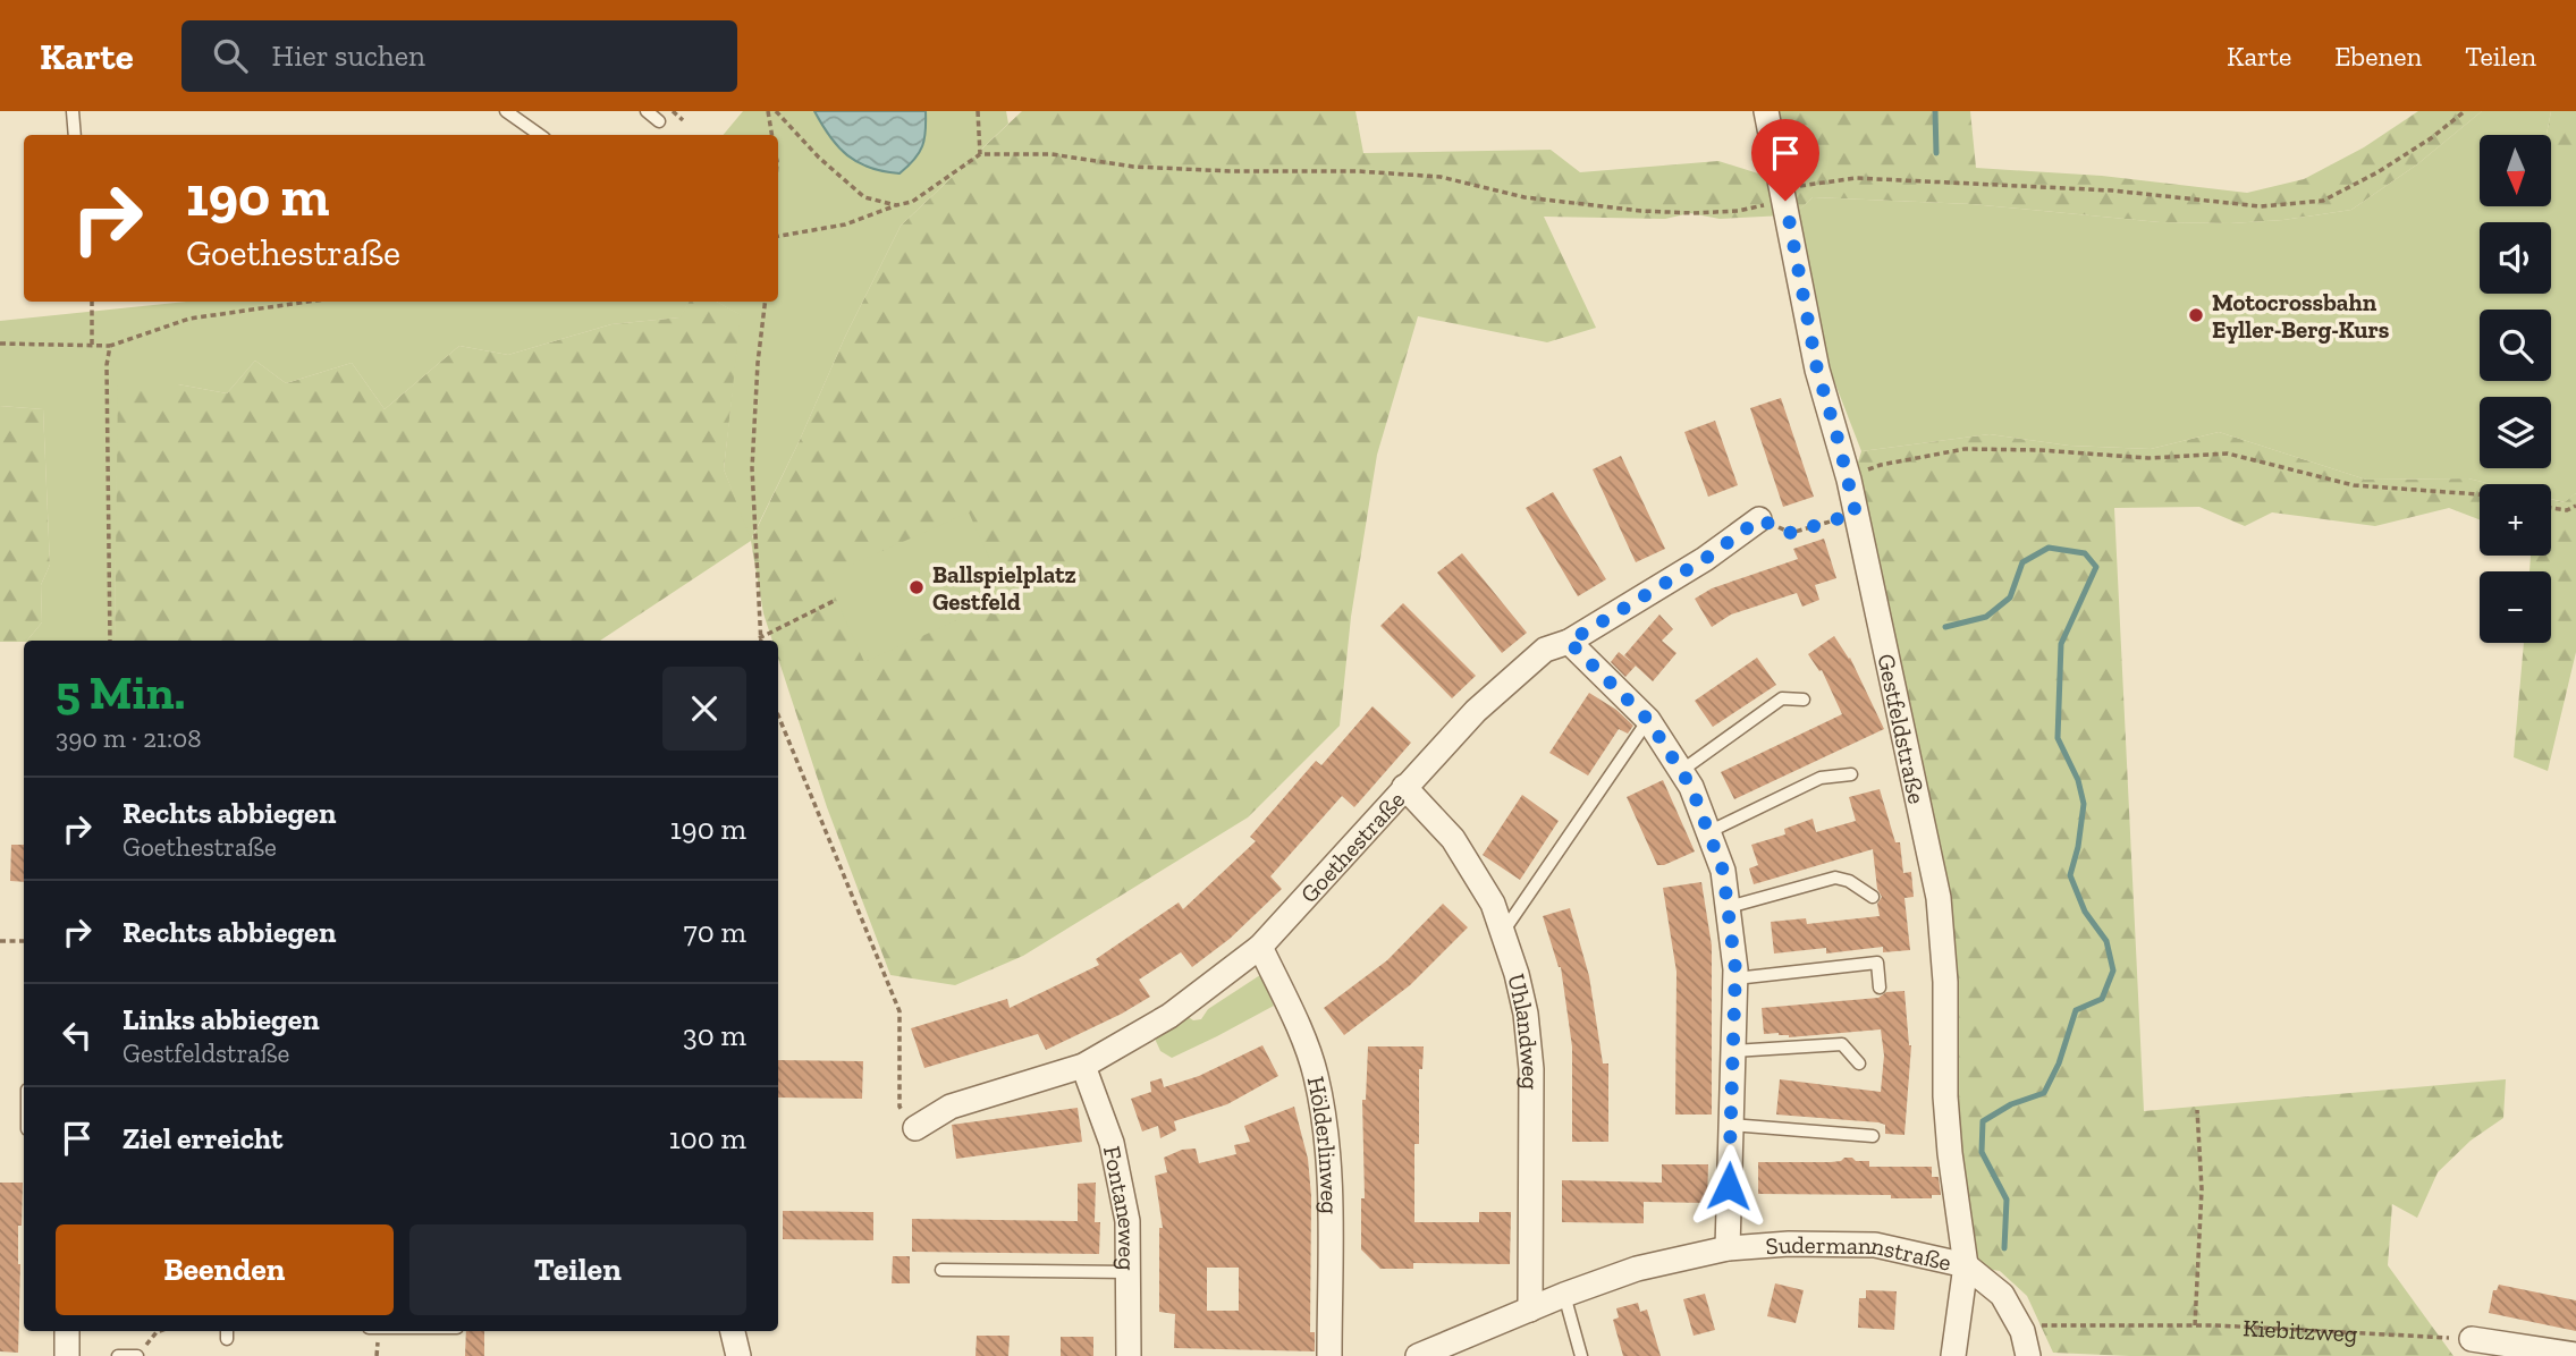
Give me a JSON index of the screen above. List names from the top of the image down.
{
  "streets": {
    "street": [
      "Gestfeldstraße",
      "Goethestraße",
      "Uhlandweg",
      "Hölderlinweg",
      "Fontaneweg",
      "Sudermannstraße"
    ],
    "path": ["Kiebitzweg"]
  },
  "crossings": [
    ["Gestfeldstraße", "Sudermannstraße"],
    ["Goethestraße", "Uhlandweg"],
    ["Goethestraße", "Hölderlinweg"],
    ["Goethestraße", "Fontaneweg"],
    ["Uhlandweg", "Sudermannstraße"],
    ["Sudermannstraße", "Kiebitzweg"]
  ],
  "places": ["Motocrossbahn Eyller-Berg-Kurs", "Ballspielplatz Gestfeld"],
  "north": "bottom",
  "page": {
    "header": "Karte",
    "search": "Hier suchen",
    "nav": ["Karte", "Ebenen", "Teilen"],
    "map_buttons": ["+", "−"],
    "turn": ["190 m", "Goethestraße"],
    "heading": ["5 Min.", "390 m · 21:08"],
    "list": [
      {
        "name": "Rechts abbiegen",
        "note": "Goethestraße",
        "value": "190 m"
      },
      {
        "name": "Rechts abbiegen",
        "value": "70 m"
      },
      {
        "name": "Links abbiegen",
        "note": "Gestfeldstraße",
        "value": "30 m"
      },
      {
        "name": "Ziel erreicht",
        "value": "100 m"
      }
    ],
    "buttons": ["Beenden", "Teilen"]
  }
}
